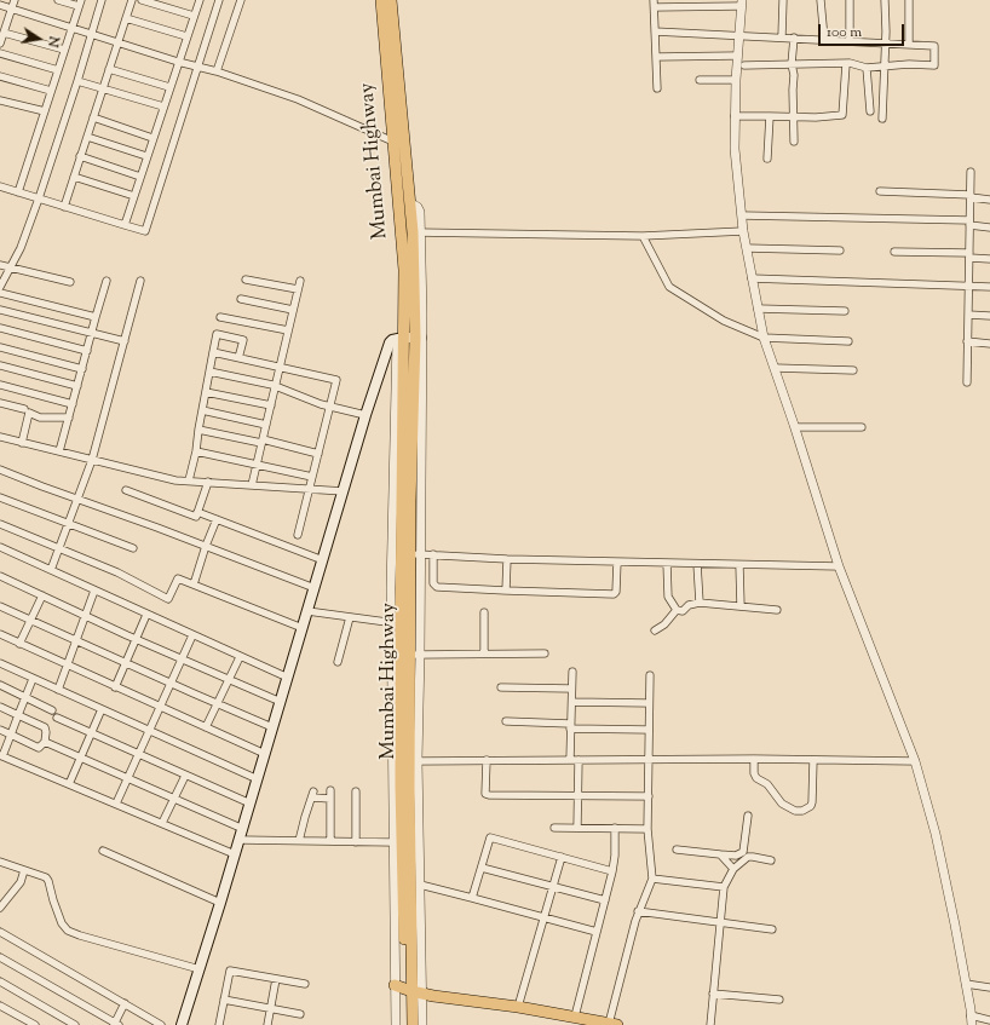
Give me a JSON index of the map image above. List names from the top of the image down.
{
  "streets": {
    "main road": ["Mumbai Highway"]
  },
  "scale_bar": "100 m",
  "north": "right"
}
